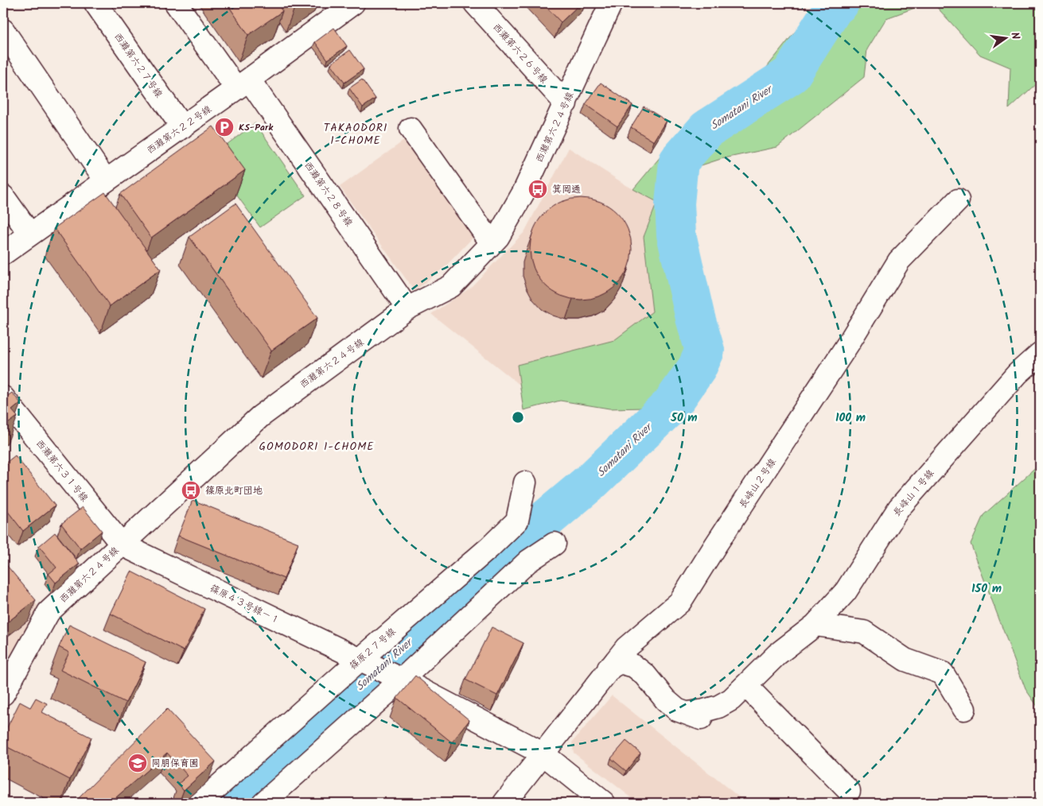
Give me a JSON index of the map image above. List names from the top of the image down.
{
  "streets": {
    "street": [
      "西灘第六２６号線",
      "西灘第六２７号線",
      "西灘第六２４号線",
      "西灘第六２２号線",
      "西灘第六２８号線",
      "西灘第六３１号線",
      "長峰山２号線",
      "長峰山１号線",
      "篠原４３号線－１",
      "篠原２７号線"
    ]
  },
  "crossings": [
    ["西灘第六２６号線", "西灘第六２４号線"],
    ["西灘第六２７号線", "西灘第六２２号線"],
    ["西灘第六２４号線", "西灘第六２８号線"],
    ["西灘第六２４号線", "西灘第六３１号線"],
    ["西灘第六２４号線", "篠原４３号線－１"],
    ["西灘第六２２号線", "西灘第六２８号線"],
    ["西灘第六３１号線", "篠原４３号線－１"],
    ["長峰山２号線", "長峰山１号線"],
    ["篠原４３号線－１", "篠原２７号線"]
  ],
  "districts": ["TAKAODORI 1-CHOME", "GOMODORI 1-CHOME"],
  "water": ["Somatani River"],
  "places": {
    "parking": ["KS-Park"],
    "bus stop": ["箕岡通", "篠原北町団地"],
    "school or university": ["同朋保育園"]
  },
  "north": "right",
  "rings": ["50 m", "100 m", "150 m"]
}
